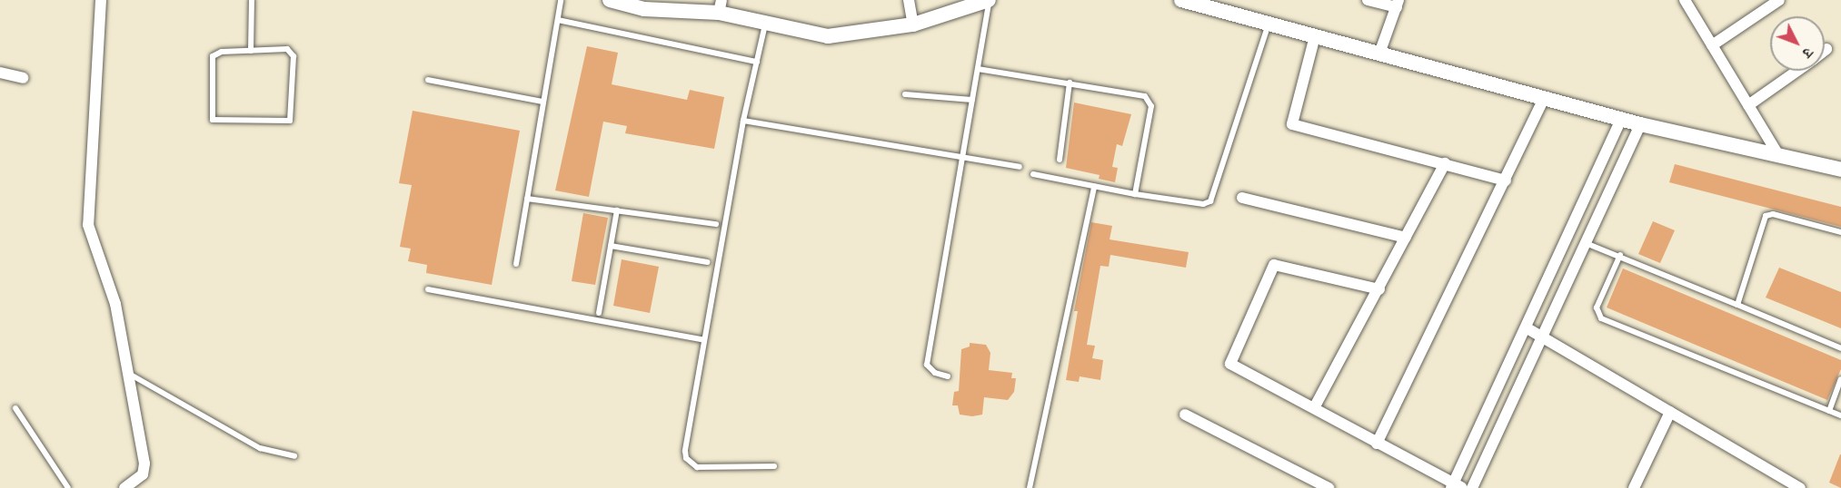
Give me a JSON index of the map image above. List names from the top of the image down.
{
  "north": "bottom right"
}
